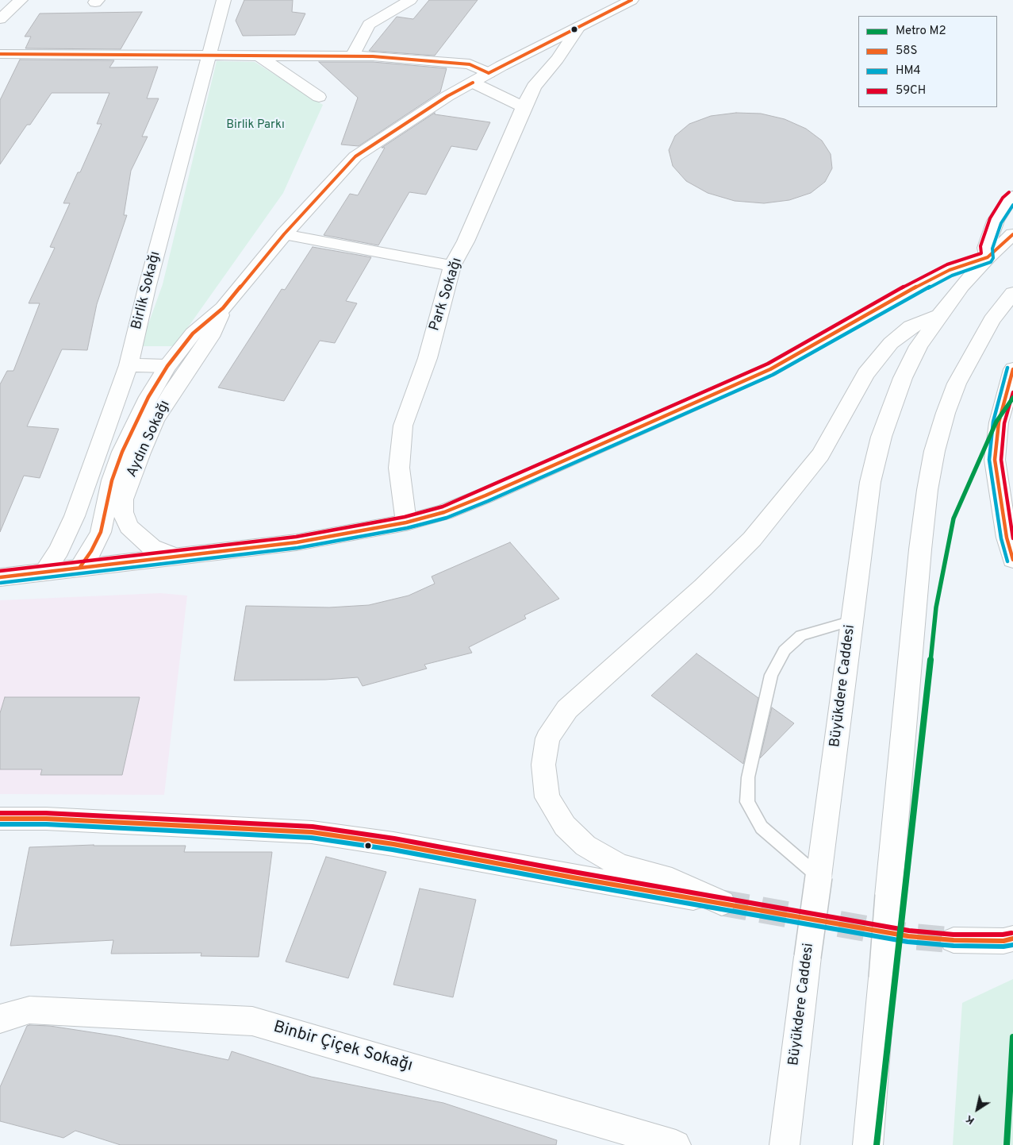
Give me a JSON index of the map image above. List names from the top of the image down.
{
  "streets": {
    "street": [
      "Birlik Sokağı",
      "Park Sokağı",
      "Aydın Sokağı",
      "Büyükdere Caddesi",
      "Binbir Çiçek Sokağı"
    ]
  },
  "crossings": [
    ["Park Sokağı", "Aydın Sokağı"]
  ],
  "parks": ["Birlik Parkı"],
  "lines": [
    "transit line 58S",
    "transit line 59CH",
    "transit line HM4",
    "metro line M2"
  ],
  "legend": [
    "Metro M2",
    "58S",
    "HM4",
    "59CH"
  ],
  "north": "bottom left"
}
